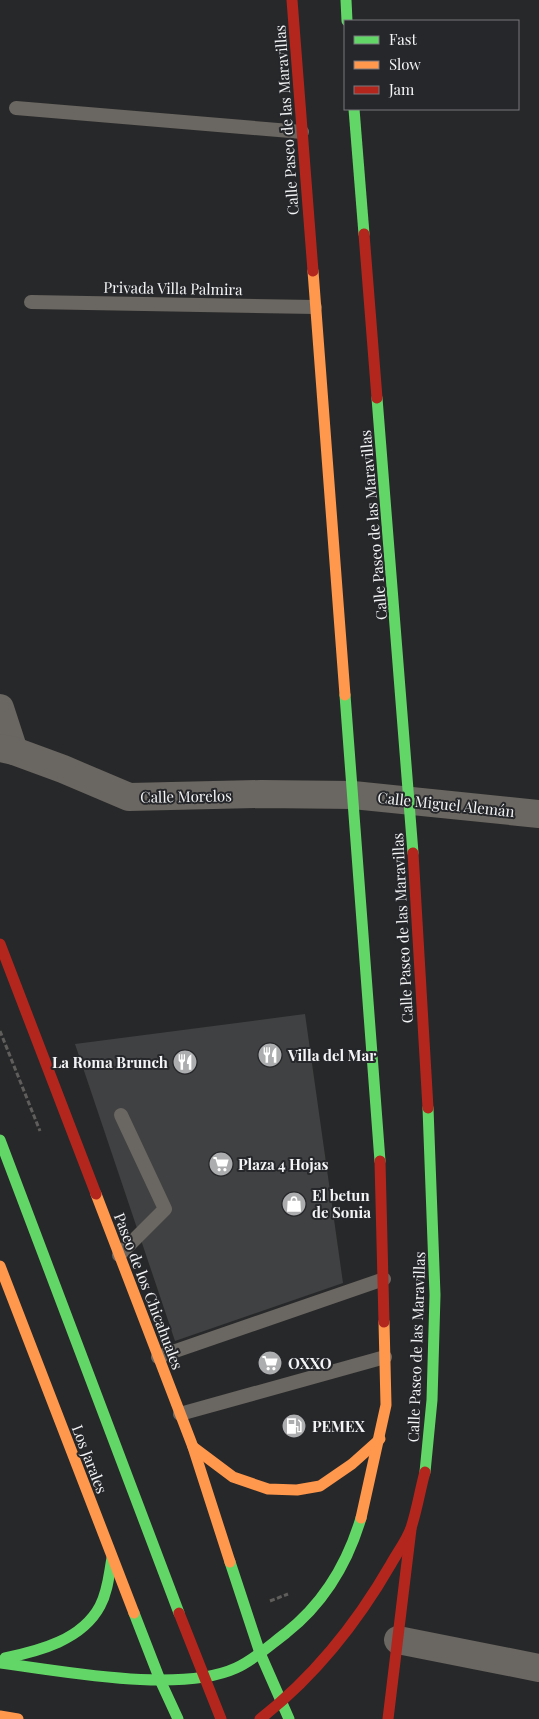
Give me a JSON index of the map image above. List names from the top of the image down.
{
  "streets": {
    "main road": ["Calle Paseo de las Maravillas", "Paseo de los Chicahuales", "Los Jarales"],
    "street": ["Calle Morelos", "Calle Miguel Alemán"],
    "lane": ["Privada Villa Palmira"]
  },
  "crossings": [
    ["Calle Paseo de las Maravillas", "Privada Villa Palmira"],
    ["Calle Paseo de las Maravillas", "Calle Morelos"],
    ["Calle Paseo de las Maravillas", "Calle Miguel Alemán"],
    ["Calle Paseo de las Maravillas", "Paseo de los Chicahuales"],
    ["Calle Morelos", "Calle Miguel Alemán"]
  ],
  "places": {
    "restaurant": ["Villa del Mar", "La Roma Brunch"],
    "supermarket": ["Plaza 4 Hojas", "OXXO"],
    "shop": ["El betun de Sonia"],
    "fuel station": ["PEMEX"]
  },
  "legend": ["Fast", "Slow", "Jam"]
}
